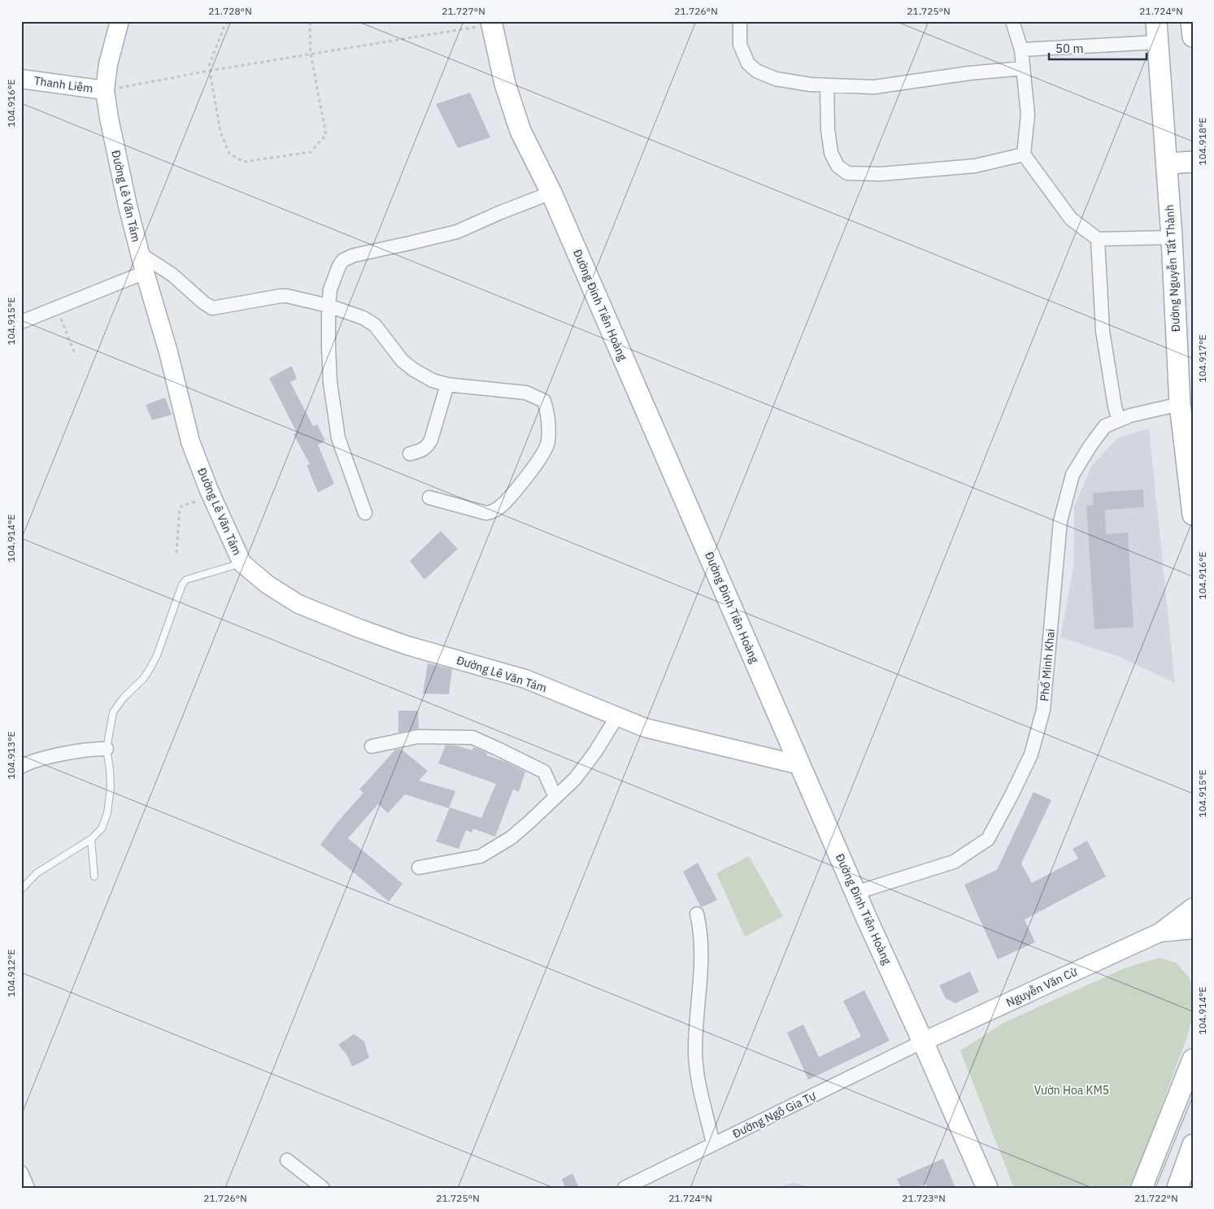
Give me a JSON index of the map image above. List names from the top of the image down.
{
  "streets": {
    "main road": ["Đường Nguyễn Tất Thành", "Đường Đinh Tiên Hoàng"],
    "street": [
      "Thanh Liêm",
      "Đường Lê Văn Tám",
      "Phố Minh Khai",
      "Nguyễn Văn Cừ",
      "Đường Ngô Gia Tự"
    ]
  },
  "crossings": [
    ["Thanh Liêm", "Đường Lê Văn Tám"],
    ["Đường Lê Văn Tám", "Đường Đinh Tiên Hoàng"],
    ["Đường Nguyễn Tất Thành", "Phố Minh Khai"],
    ["Đường Đinh Tiên Hoàng", "Phố Minh Khai"],
    ["Đường Đinh Tiên Hoàng", "Nguyễn Văn Cừ"],
    ["Đường Đinh Tiên Hoàng", "Đường Ngô Gia Tự"],
    ["Nguyễn Văn Cừ", "Đường Ngô Gia Tự"]
  ],
  "parks": ["Vườn Hoa KM5"],
  "scale_bar": "50 m",
  "coordinates": [
    "21.728°N",
    "21.727°N",
    "21.726°N",
    "21.725°N",
    "21.724°N",
    "104.916°E",
    "104.918°E",
    "104.915°E",
    "104.917°E",
    "104.914°E",
    "104.913°E",
    "104.912°E",
    "21.723°N",
    "21.722°N"
  ]
}
